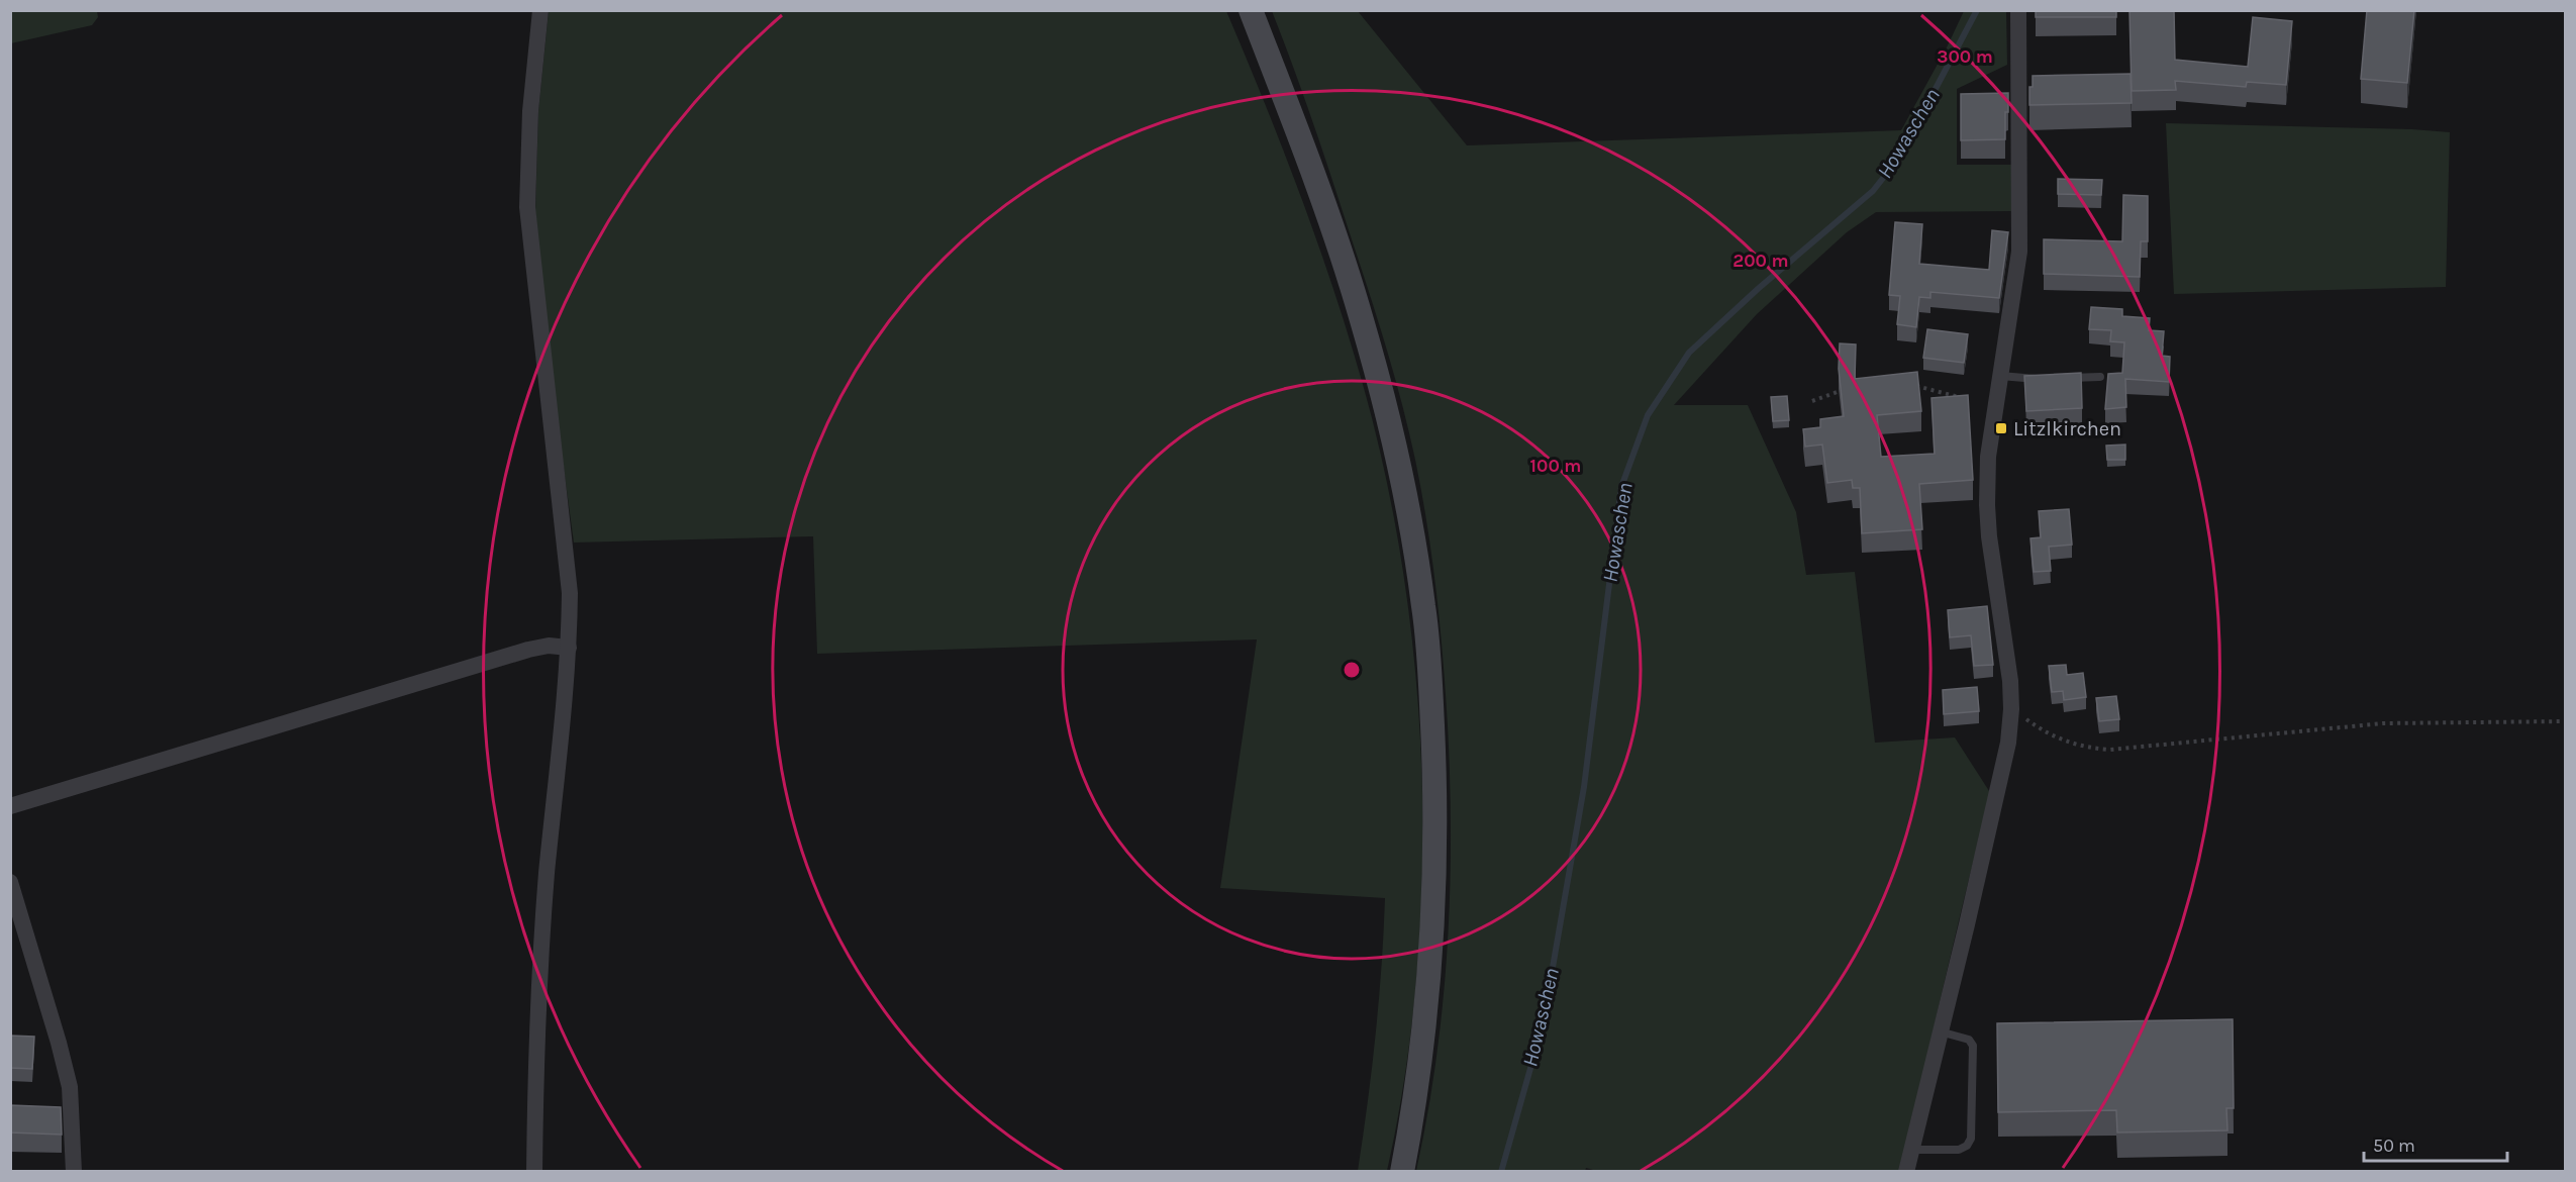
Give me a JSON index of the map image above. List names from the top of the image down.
{
  "water": ["Howaschen"],
  "places": {
    "transit": ["Litzlkirchen"]
  },
  "scale_bar": "50 m",
  "rings": ["300 m", "200 m", "100 m"]
}
